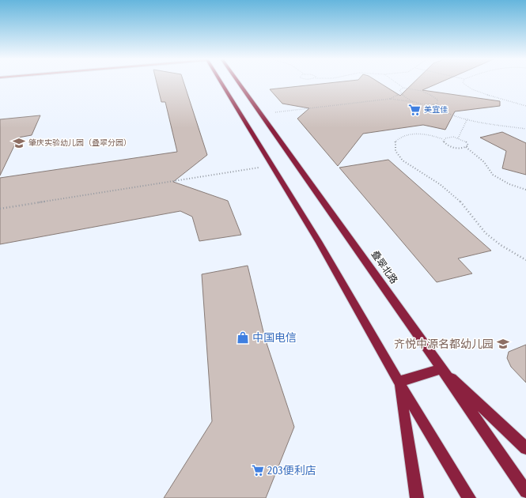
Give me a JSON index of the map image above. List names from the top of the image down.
{
  "streets": {
    "main road": ["叠翠北路"]
  },
  "places": {
    "supermarket": ["美宜佳", "203便利店"],
    "school or university": ["肇庆实验幼儿园（叠翠分园）", "齐悦中源名都幼儿园"],
    "shop": ["中国电信"]
  }
}
